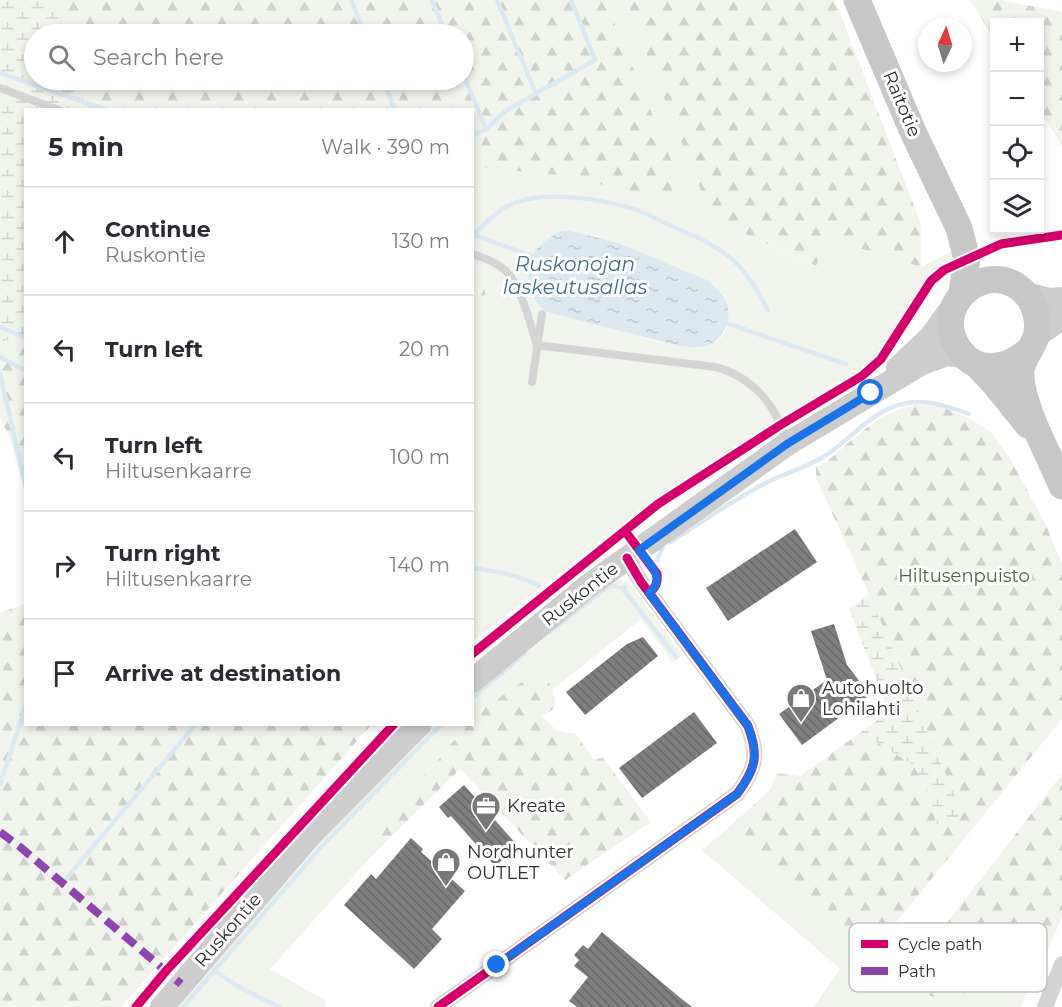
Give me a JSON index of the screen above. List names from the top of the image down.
{
  "streets": {
    "main road": ["Raitotie", "Ruskontie"]
  },
  "crossings": [
    ["Raitotie", "Ruskontie"]
  ],
  "water": ["Ruskonojan laskeutusallas"],
  "parks": ["Hiltusenpuisto"],
  "places": {
    "shop": ["Autohuolto Lohilahti", "Nordhunter OUTLET"],
    "office": ["Kreate"]
  },
  "legend": ["Cycle path", "Path"],
  "north": "top",
  "page": {
    "map_buttons": ["+", "−"],
    "search": "Search here",
    "heading": ["5 min", "Walk · 390 m"],
    "list": [
      ["Continue", "Ruskontie", "130 m"],
      ["Turn left", "20 m"],
      ["Turn left", "Hiltusenkaarre", "100 m"],
      ["Turn right", "Hiltusenkaarre", "140 m"],
      "Arrive at destination"
    ]
  }
}
